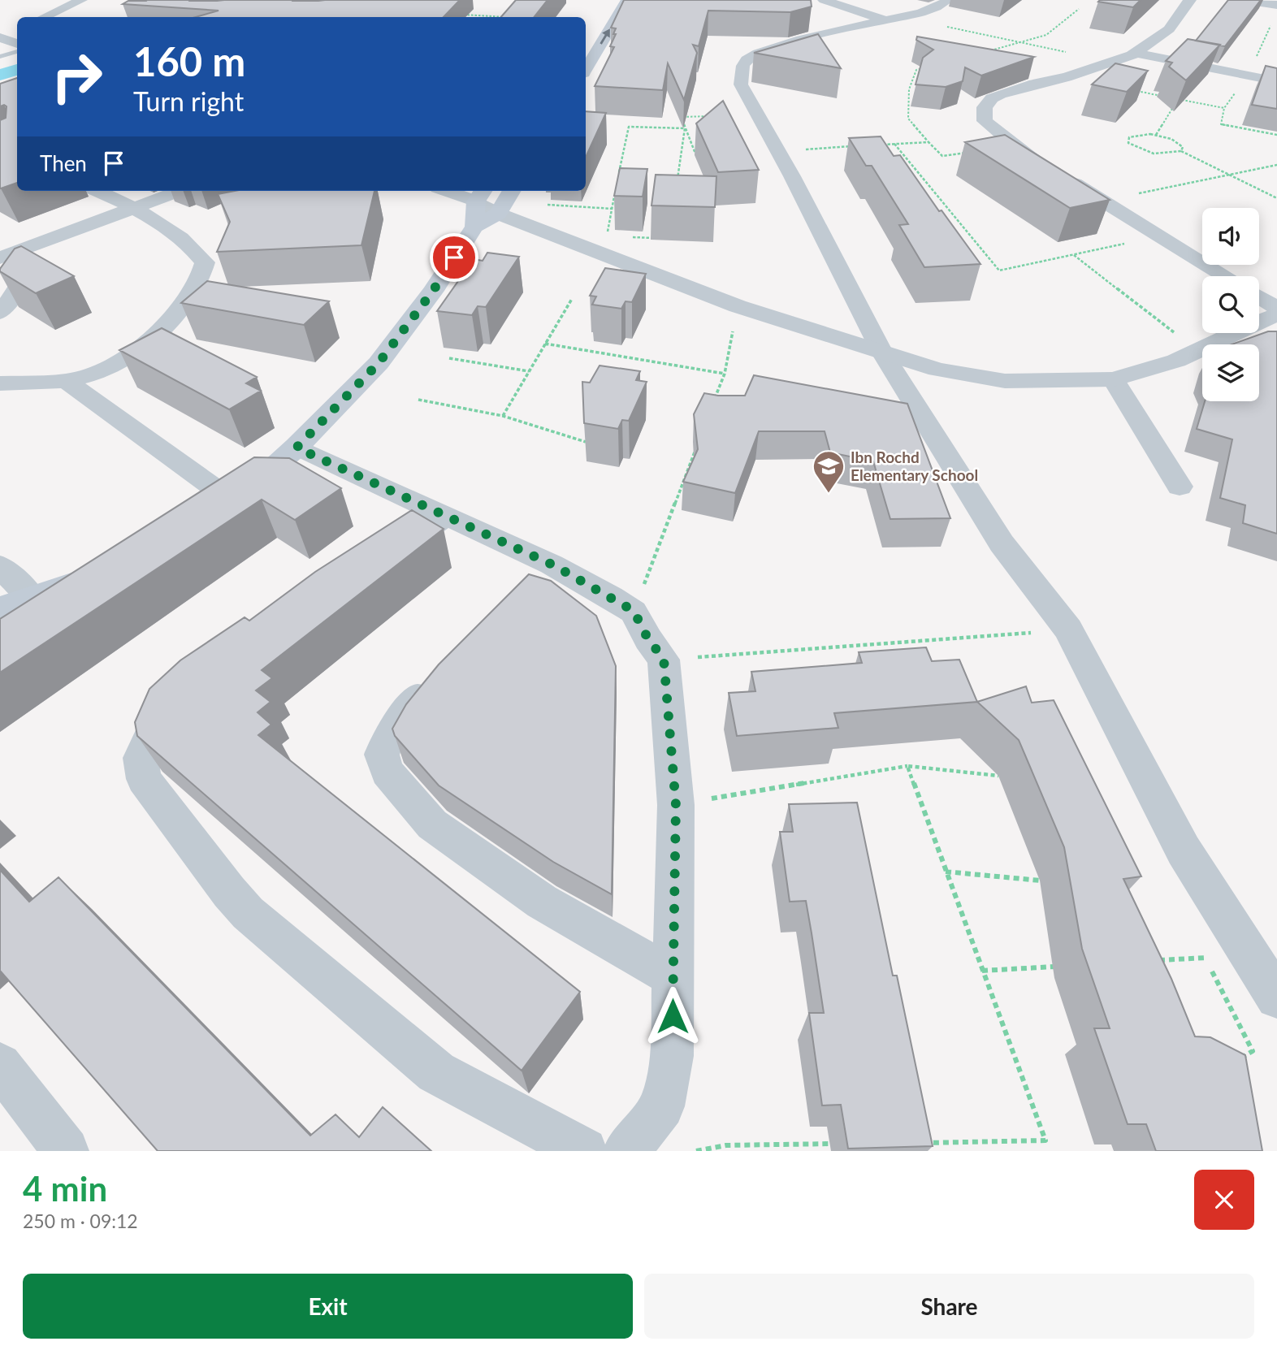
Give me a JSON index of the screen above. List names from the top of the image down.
{
  "places": {
    "school or university": ["Ibn Rochd Elementary School"]
  },
  "page": {
    "turn": ["160 m", "Turn right"],
    "then": "Then",
    "heading": ["4 min", "250 m · 09:12"],
    "buttons": ["Exit", "Share"]
  }
}
